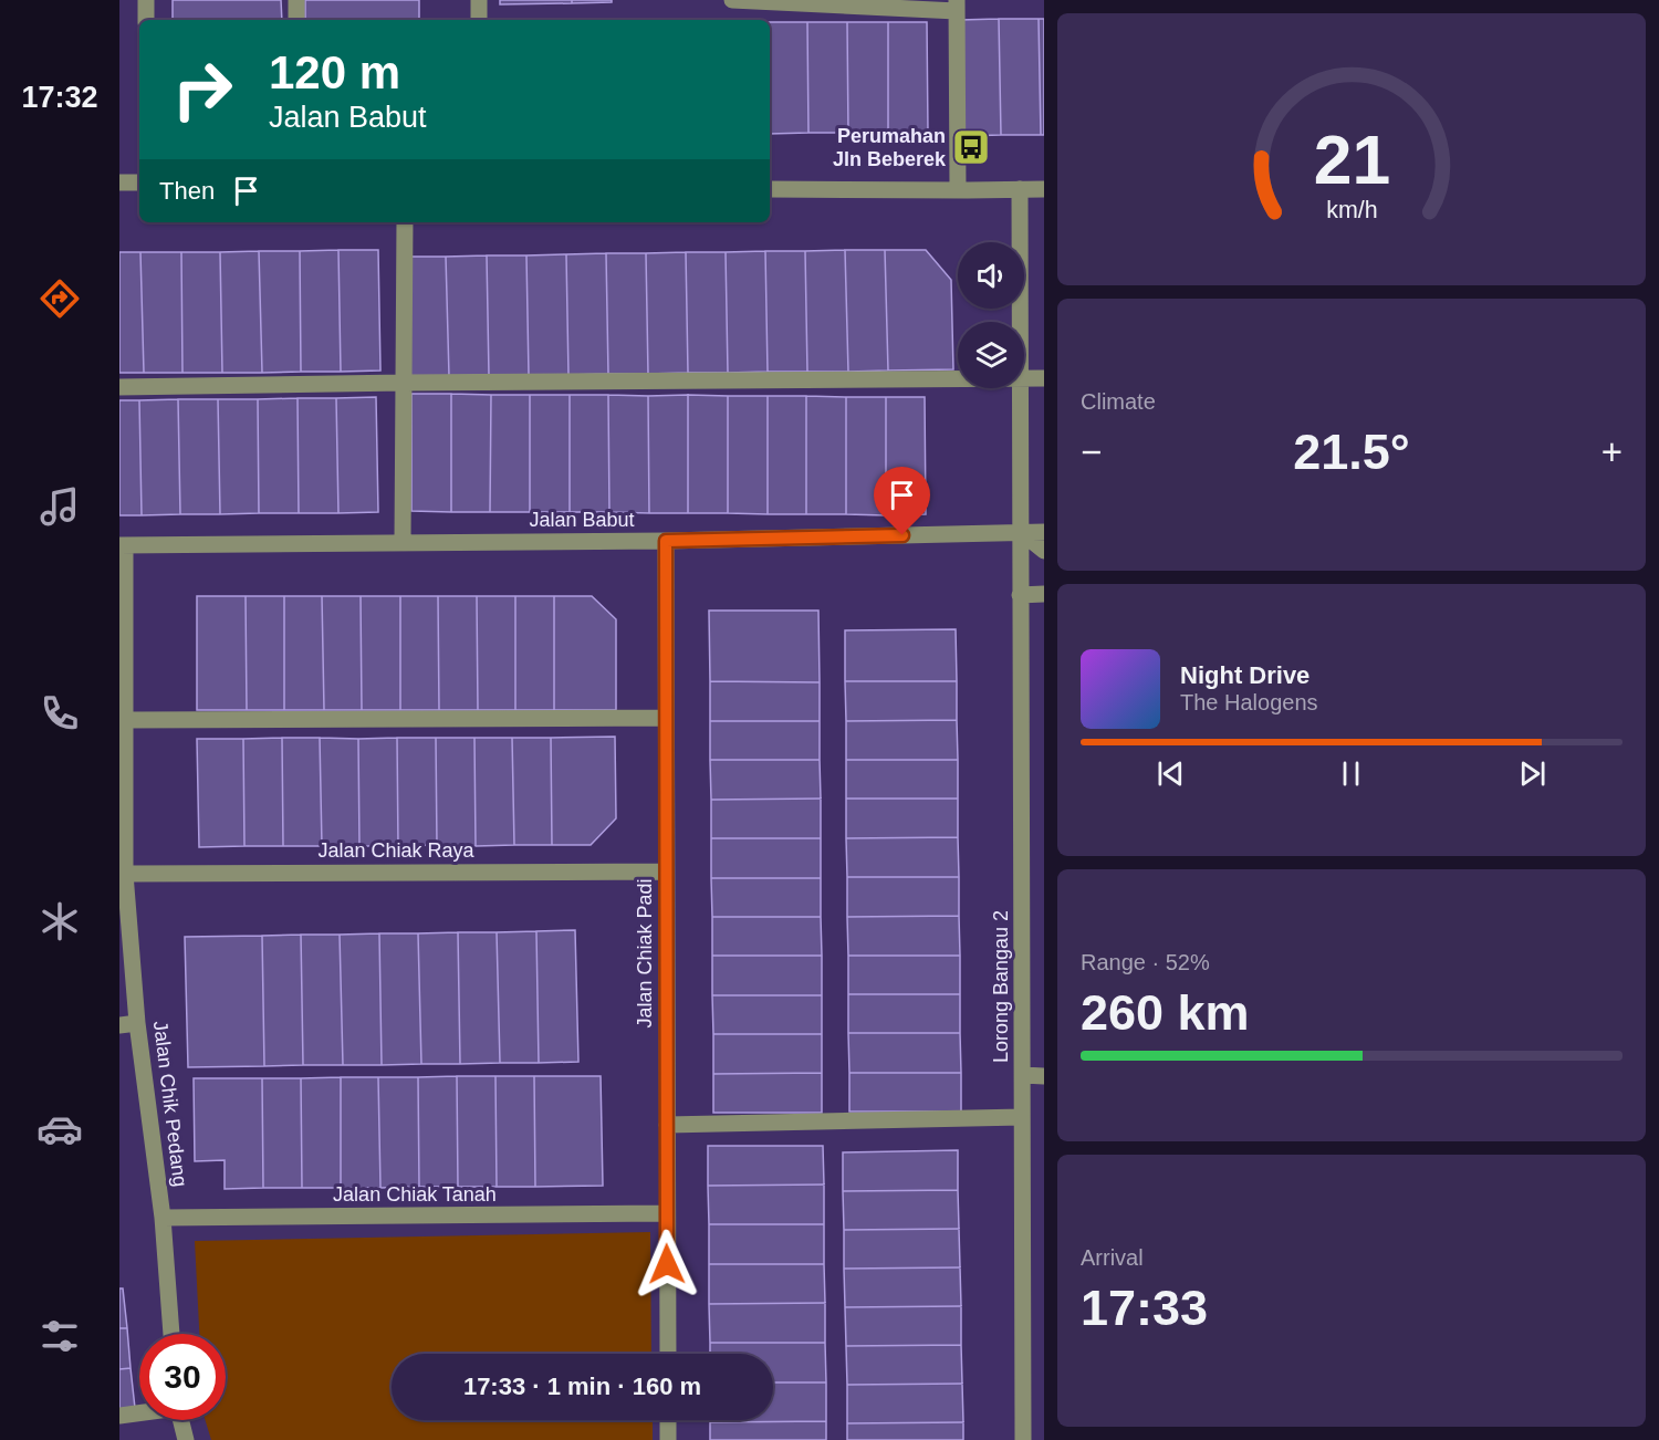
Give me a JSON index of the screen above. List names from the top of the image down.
{
  "streets": {
    "street": [
      "Jalan Babut",
      "Jalan Chiak Raya",
      "Jalan Chiak Padi",
      "Lorong Bangau 2",
      "Jalan Chik Pedang",
      "Jalan Chiak Tanah"
    ]
  },
  "crossings": [
    ["Jalan Babut", "Jalan Chiak Padi"],
    ["Jalan Babut", "Lorong Bangau 2"],
    ["Jalan Babut", "Jalan Chik Pedang"],
    ["Jalan Chiak Raya", "Jalan Chiak Padi"],
    ["Jalan Chiak Raya", "Jalan Chik Pedang"],
    ["Jalan Chiak Padi", "Jalan Chiak Tanah"],
    ["Jalan Chik Pedang", "Jalan Chiak Tanah"]
  ],
  "places": {
    "bus stop": ["Perumahan Jln Beberek"]
  },
  "page": {
    "tabs": "17:32",
    "turn": ["120 m", "Jalan Babut"],
    "then": "Then",
    "tile": [
      "Climate",
      ["Range · 52%", "260 km"],
      ["Arrival", "17:33"]
    ],
    "heat": ["−", "21.5°", "+"],
    "song": ["Night Drive", "The Halogens"],
    "limit": "30",
    "trip": "17:33 · 1 min · 160 m",
    "gauge": ["21", "km/h"]
  }
}
